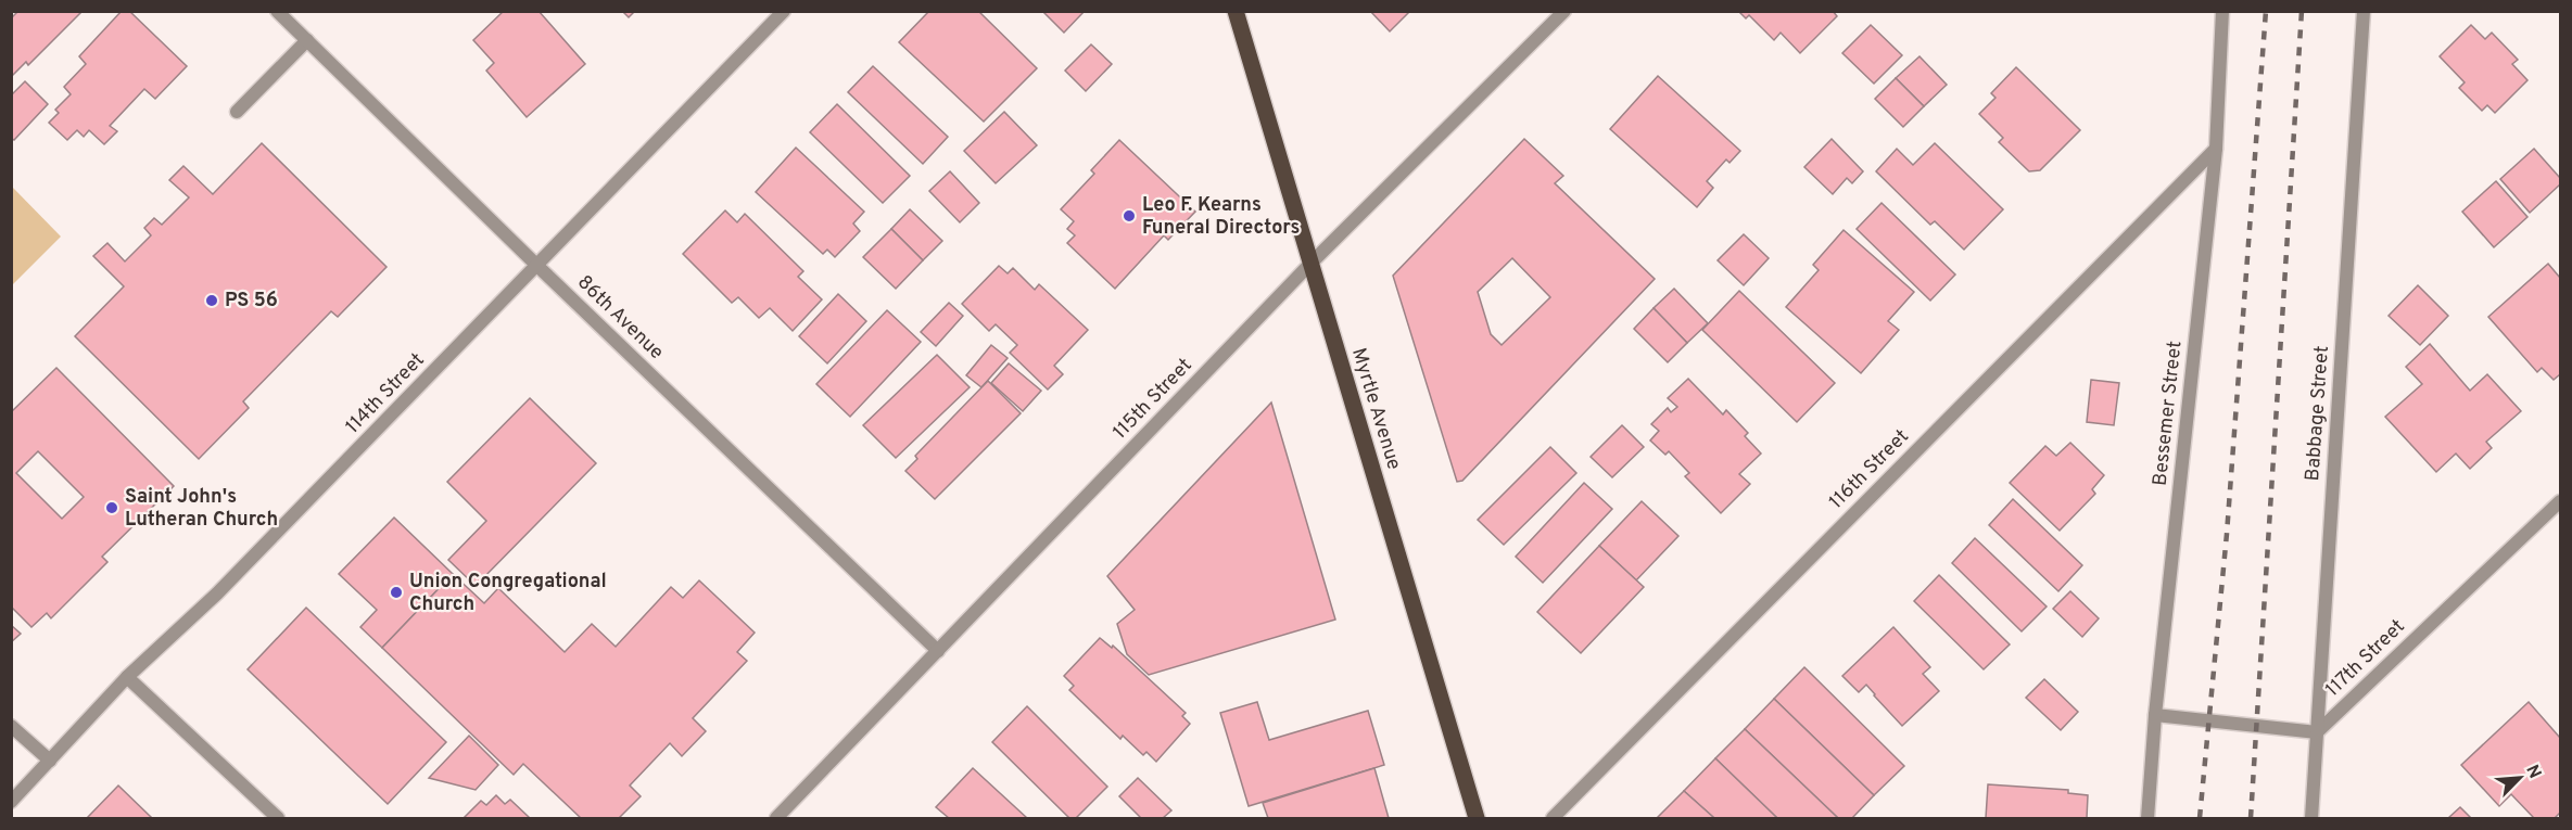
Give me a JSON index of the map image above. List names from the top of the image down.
{
  "streets": {
    "main road": ["Myrtle Avenue"],
    "street": [
      "86th Avenue",
      "114th Street",
      "115th Street",
      "Bessemer Street",
      "Babbage Street",
      "116th Street",
      "117th Street"
    ]
  },
  "crossings": [
    ["86th Avenue", "114th Street"],
    ["86th Avenue", "115th Street"],
    ["115th Street", "Myrtle Avenue"],
    ["Bessemer Street", "116th Street"],
    ["Babbage Street", "117th Street"]
  ],
  "places": [
    "Leo F. Kearns Funeral Directors",
    "PS 56",
    "Saint John's Lutheran Church",
    "Union Congregational Church"
  ],
  "north": "top right"
}
